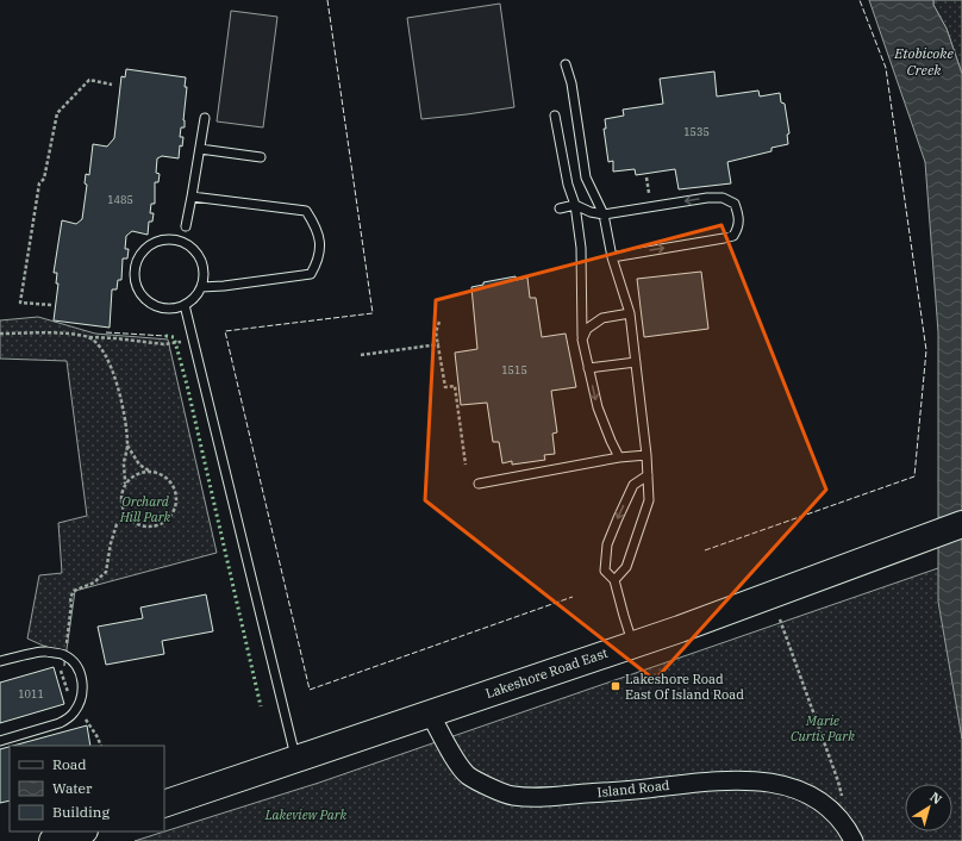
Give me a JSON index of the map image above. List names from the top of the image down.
{
  "streets": {
    "main road": ["Lakeshore Road East"],
    "street": ["Island Road"]
  },
  "crossings": [
    ["Lakeshore Road East", "Island Road"]
  ],
  "water": ["Etobicoke Creek"],
  "parks": ["Orchard Hill Park", "Marie Curtis Park", "Lakeview Park"],
  "places": {
    "transit": ["Lakeshore Road East Of Island Road"]
  },
  "house_numbers": [
    "1535",
    "1485",
    "1515",
    "1011"
  ],
  "legend": ["Road", "Water", "Building"],
  "north": "top right"
}
